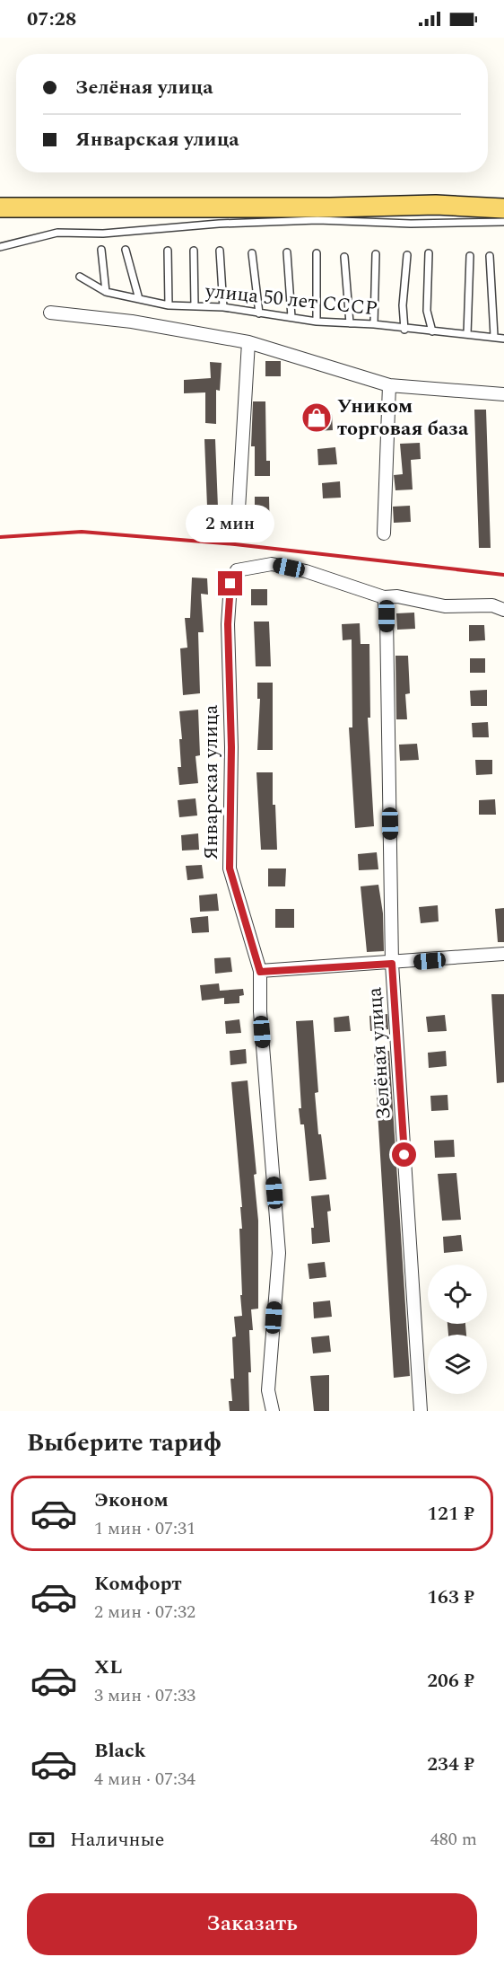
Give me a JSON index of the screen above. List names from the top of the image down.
{
  "streets": {
    "street": ["Январская улица", "Зелёная улица"],
    "lane": ["улица 50 лет СССР"]
  },
  "crossings": [
    ["Январская улица", "Зелёная улица"]
  ],
  "places": {
    "shop": ["Уником торговая база"]
  },
  "page": {
    "status": "07:28",
    "banner": ["Зелёная улица", "Январская улица"],
    "bubble": "2 мин",
    "heading": "Выберите тариф",
    "list": [
      {
        "name": "Эконом",
        "note": "1 мин · 07:31",
        "value": "121 ₽"
      },
      {
        "name": "Комфорт",
        "note": "2 мин · 07:32",
        "value": "163 ₽"
      },
      {
        "name": "XL",
        "note": "3 мин · 07:33",
        "value": "206 ₽"
      },
      {
        "name": "Black",
        "note": "4 мин · 07:34",
        "value": "234 ₽"
      }
    ],
    "pay": ["Наличные", "480 m"],
    "buttons": "Заказать"
  }
}
